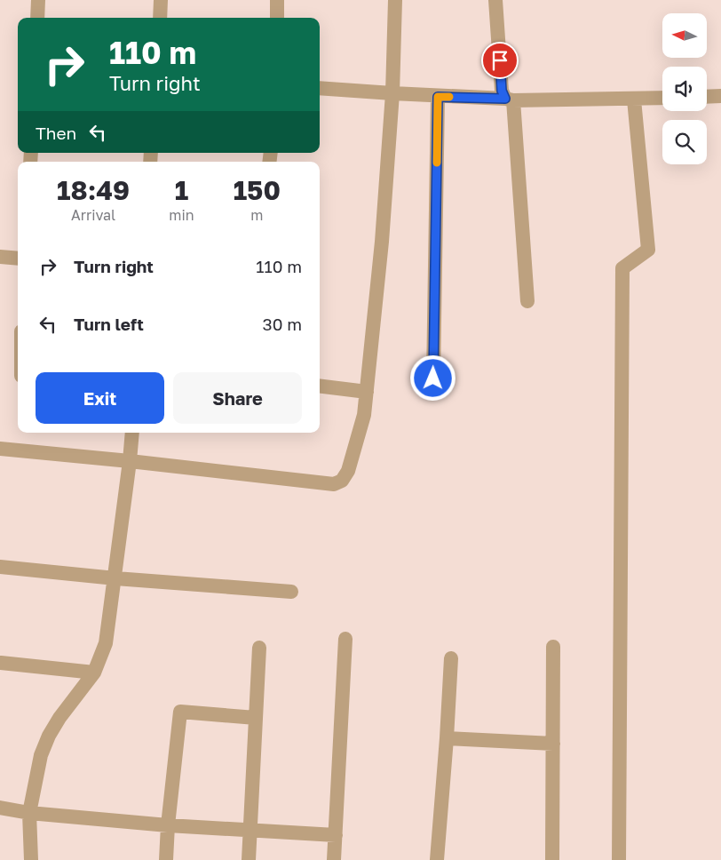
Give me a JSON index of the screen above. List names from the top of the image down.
{
  "north": "left",
  "page": {
    "turn": ["110 m", "Turn right"],
    "then": "Then",
    "eta": [
      "18:49",
      "Arrival",
      "1",
      "min",
      "150",
      "m"
    ],
    "list": [
      {
        "name": "Turn right",
        "value": "110 m"
      },
      {
        "name": "Turn left",
        "value": "30 m"
      }
    ],
    "buttons": ["Exit", "Share"]
  }
}
